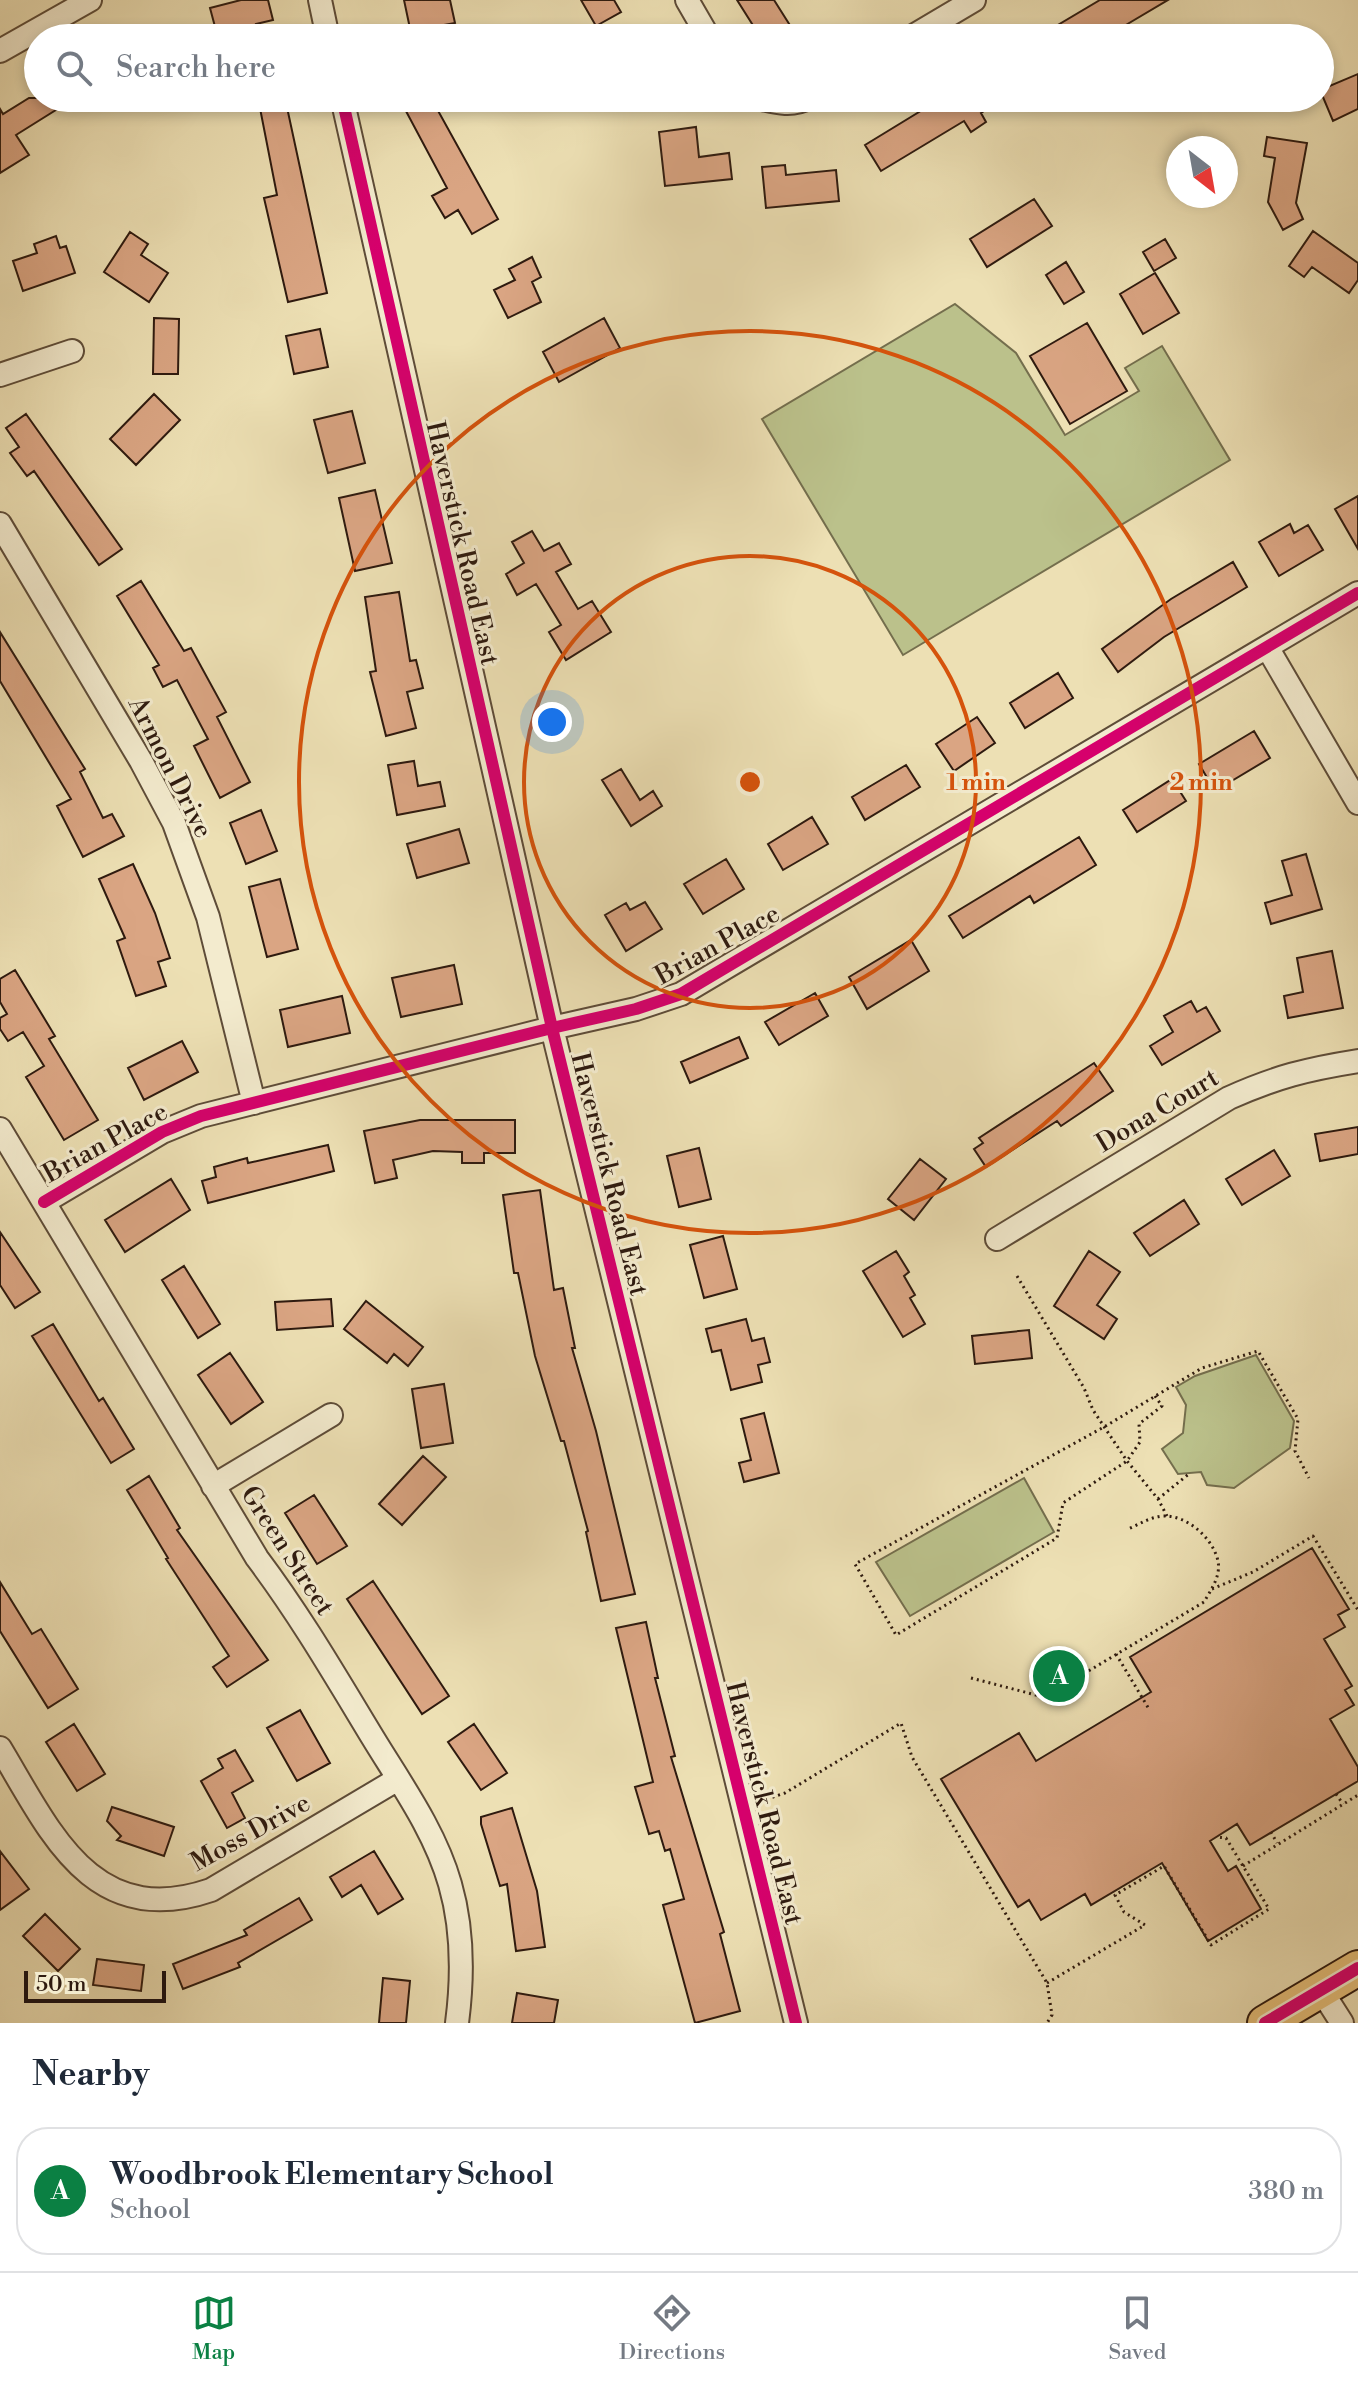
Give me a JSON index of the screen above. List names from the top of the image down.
{
  "streets": {
    "street": [
      "Haverstick Road East",
      "Armon Drive",
      "Brian Place",
      "Dona Court",
      "Green Street",
      "Moss Drive"
    ]
  },
  "crossings": [
    ["Haverstick Road East", "Brian Place"],
    ["Armon Drive", "Brian Place"],
    ["Brian Place", "Green Street"],
    ["Green Street", "Moss Drive"]
  ],
  "scale_bar": "50 m",
  "north": "bottom right",
  "page": {
    "search": "Search here",
    "pins": "A",
    "scale": "50 m",
    "heading": "Nearby",
    "list": [
      {
        "mark": "A",
        "name": "Woodbrook Elementary School",
        "note": "School",
        "value": "380 m"
      }
    ],
    "nav": ["Map", "Directions", "Saved"]
  },
  "rings": ["1 min", "2 min"]
}
